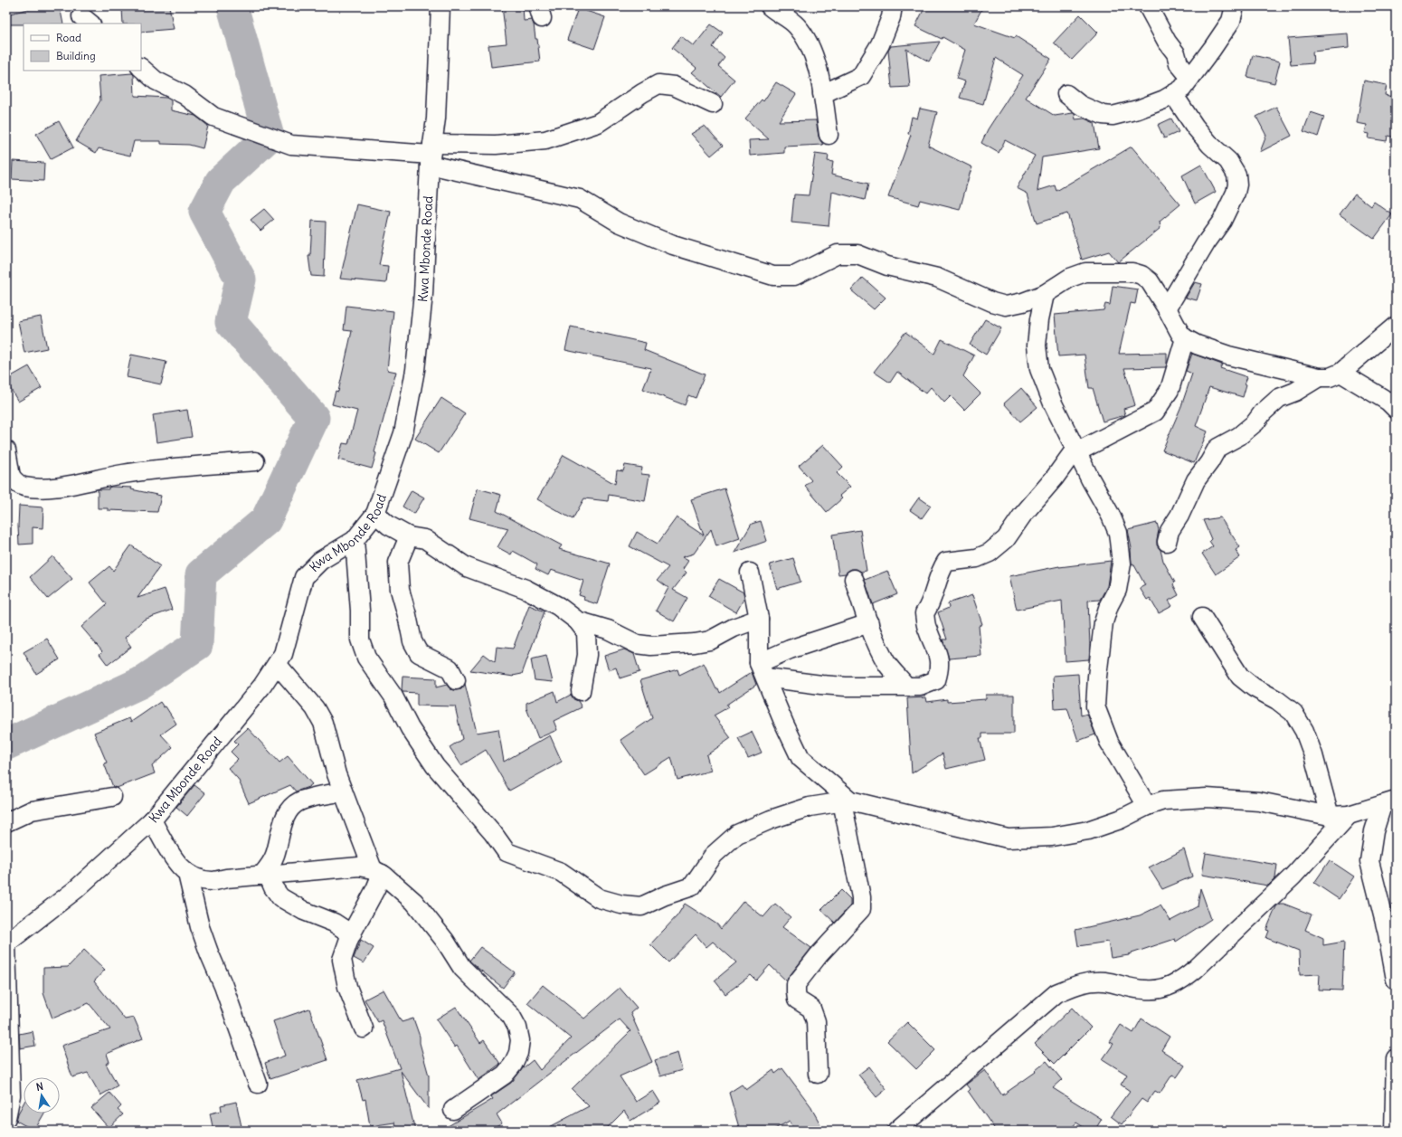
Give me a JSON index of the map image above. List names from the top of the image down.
{
  "streets": {
    "street": ["Kwa Mbonde Road"]
  },
  "legend": ["Road", "Building"],
  "north": "top"
}
